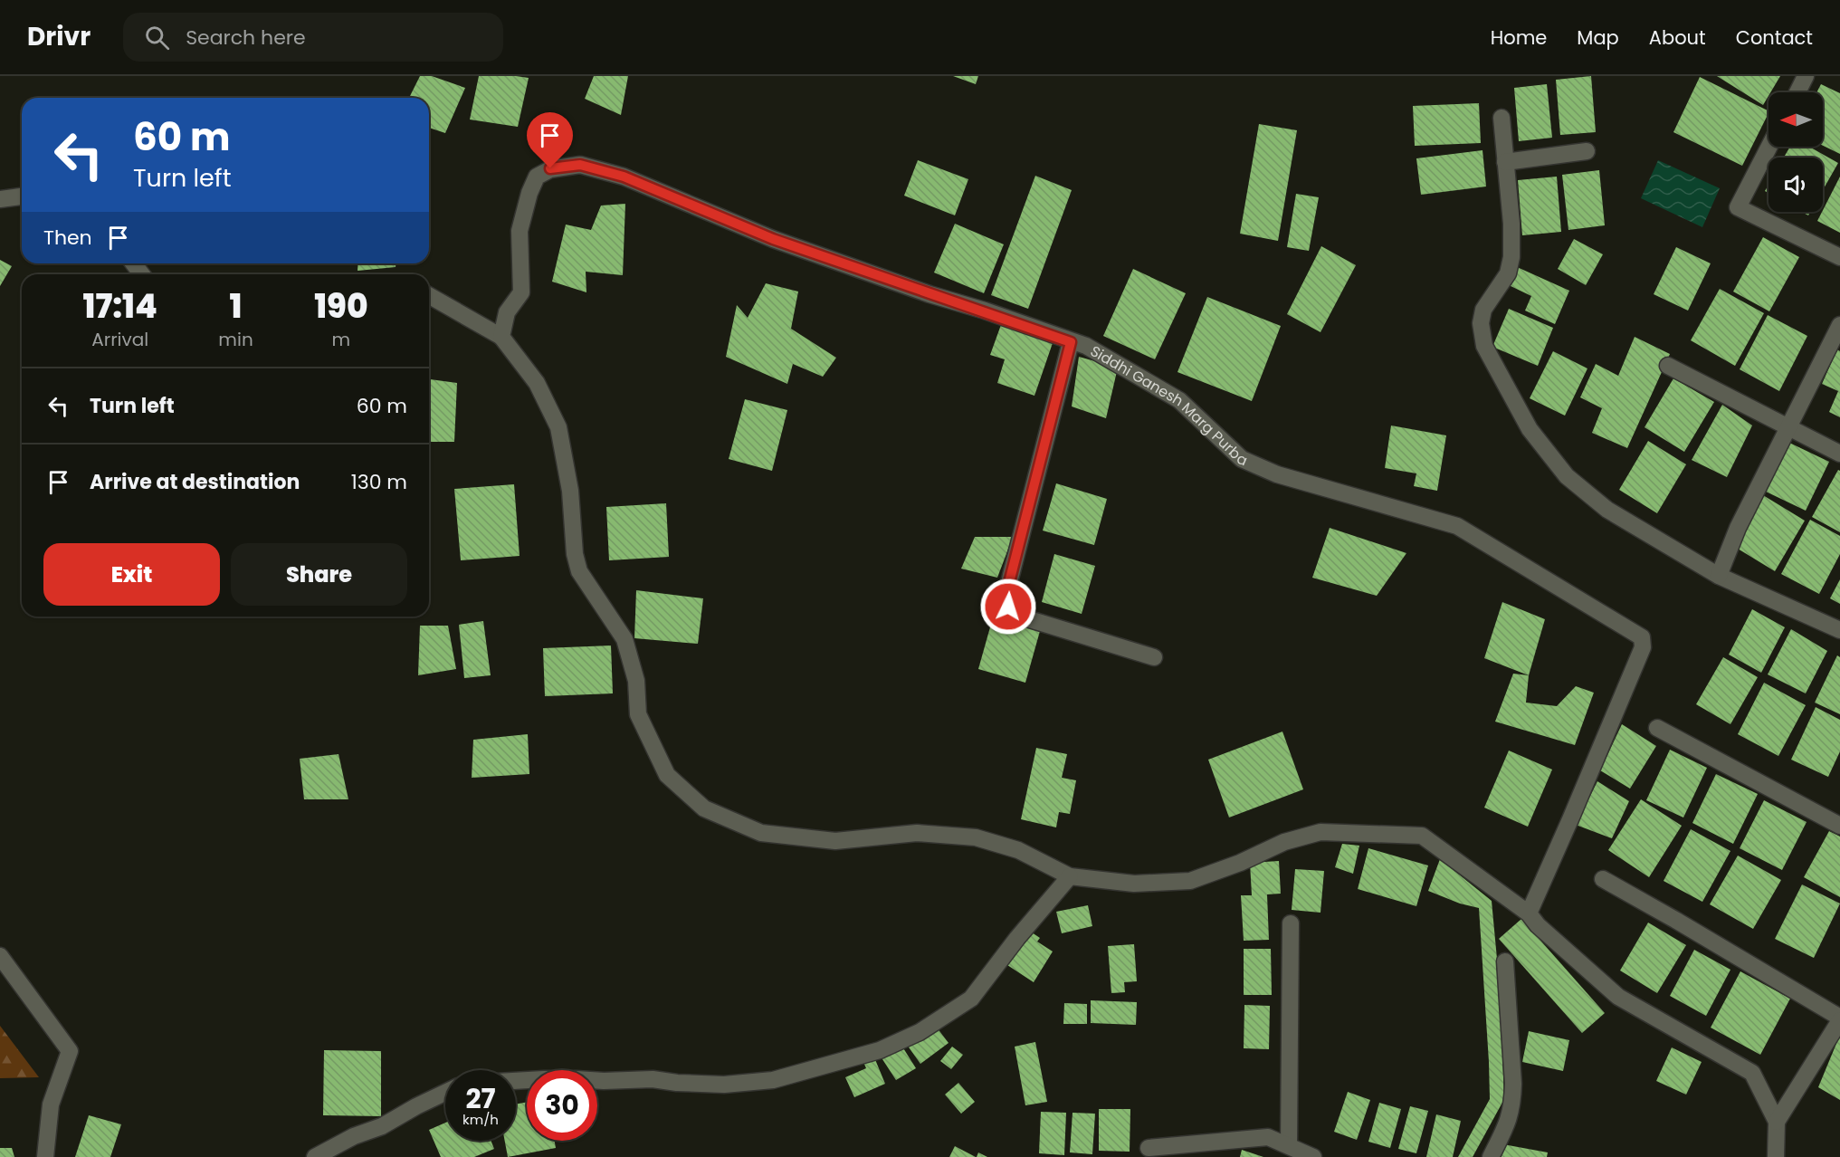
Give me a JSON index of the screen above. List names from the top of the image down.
{
  "streets": {
    "street": ["Siddhi Ganesh Marg Purba"]
  },
  "north": "left",
  "page": {
    "header": "Drivr",
    "search": "Search here",
    "nav": [
      "Home",
      "Map",
      "About",
      "Contact"
    ],
    "turn": ["60 m", "Turn left"],
    "then": "Then",
    "eta": [
      "17:14",
      "Arrival",
      "1",
      "min",
      "190",
      "m"
    ],
    "list": [
      {
        "name": "Turn left",
        "value": "60 m"
      },
      {
        "name": "Arrive at destination",
        "value": "130 m"
      }
    ],
    "buttons": ["Exit", "Share"],
    "speed": "27 km/h",
    "limit": "30"
  }
}
